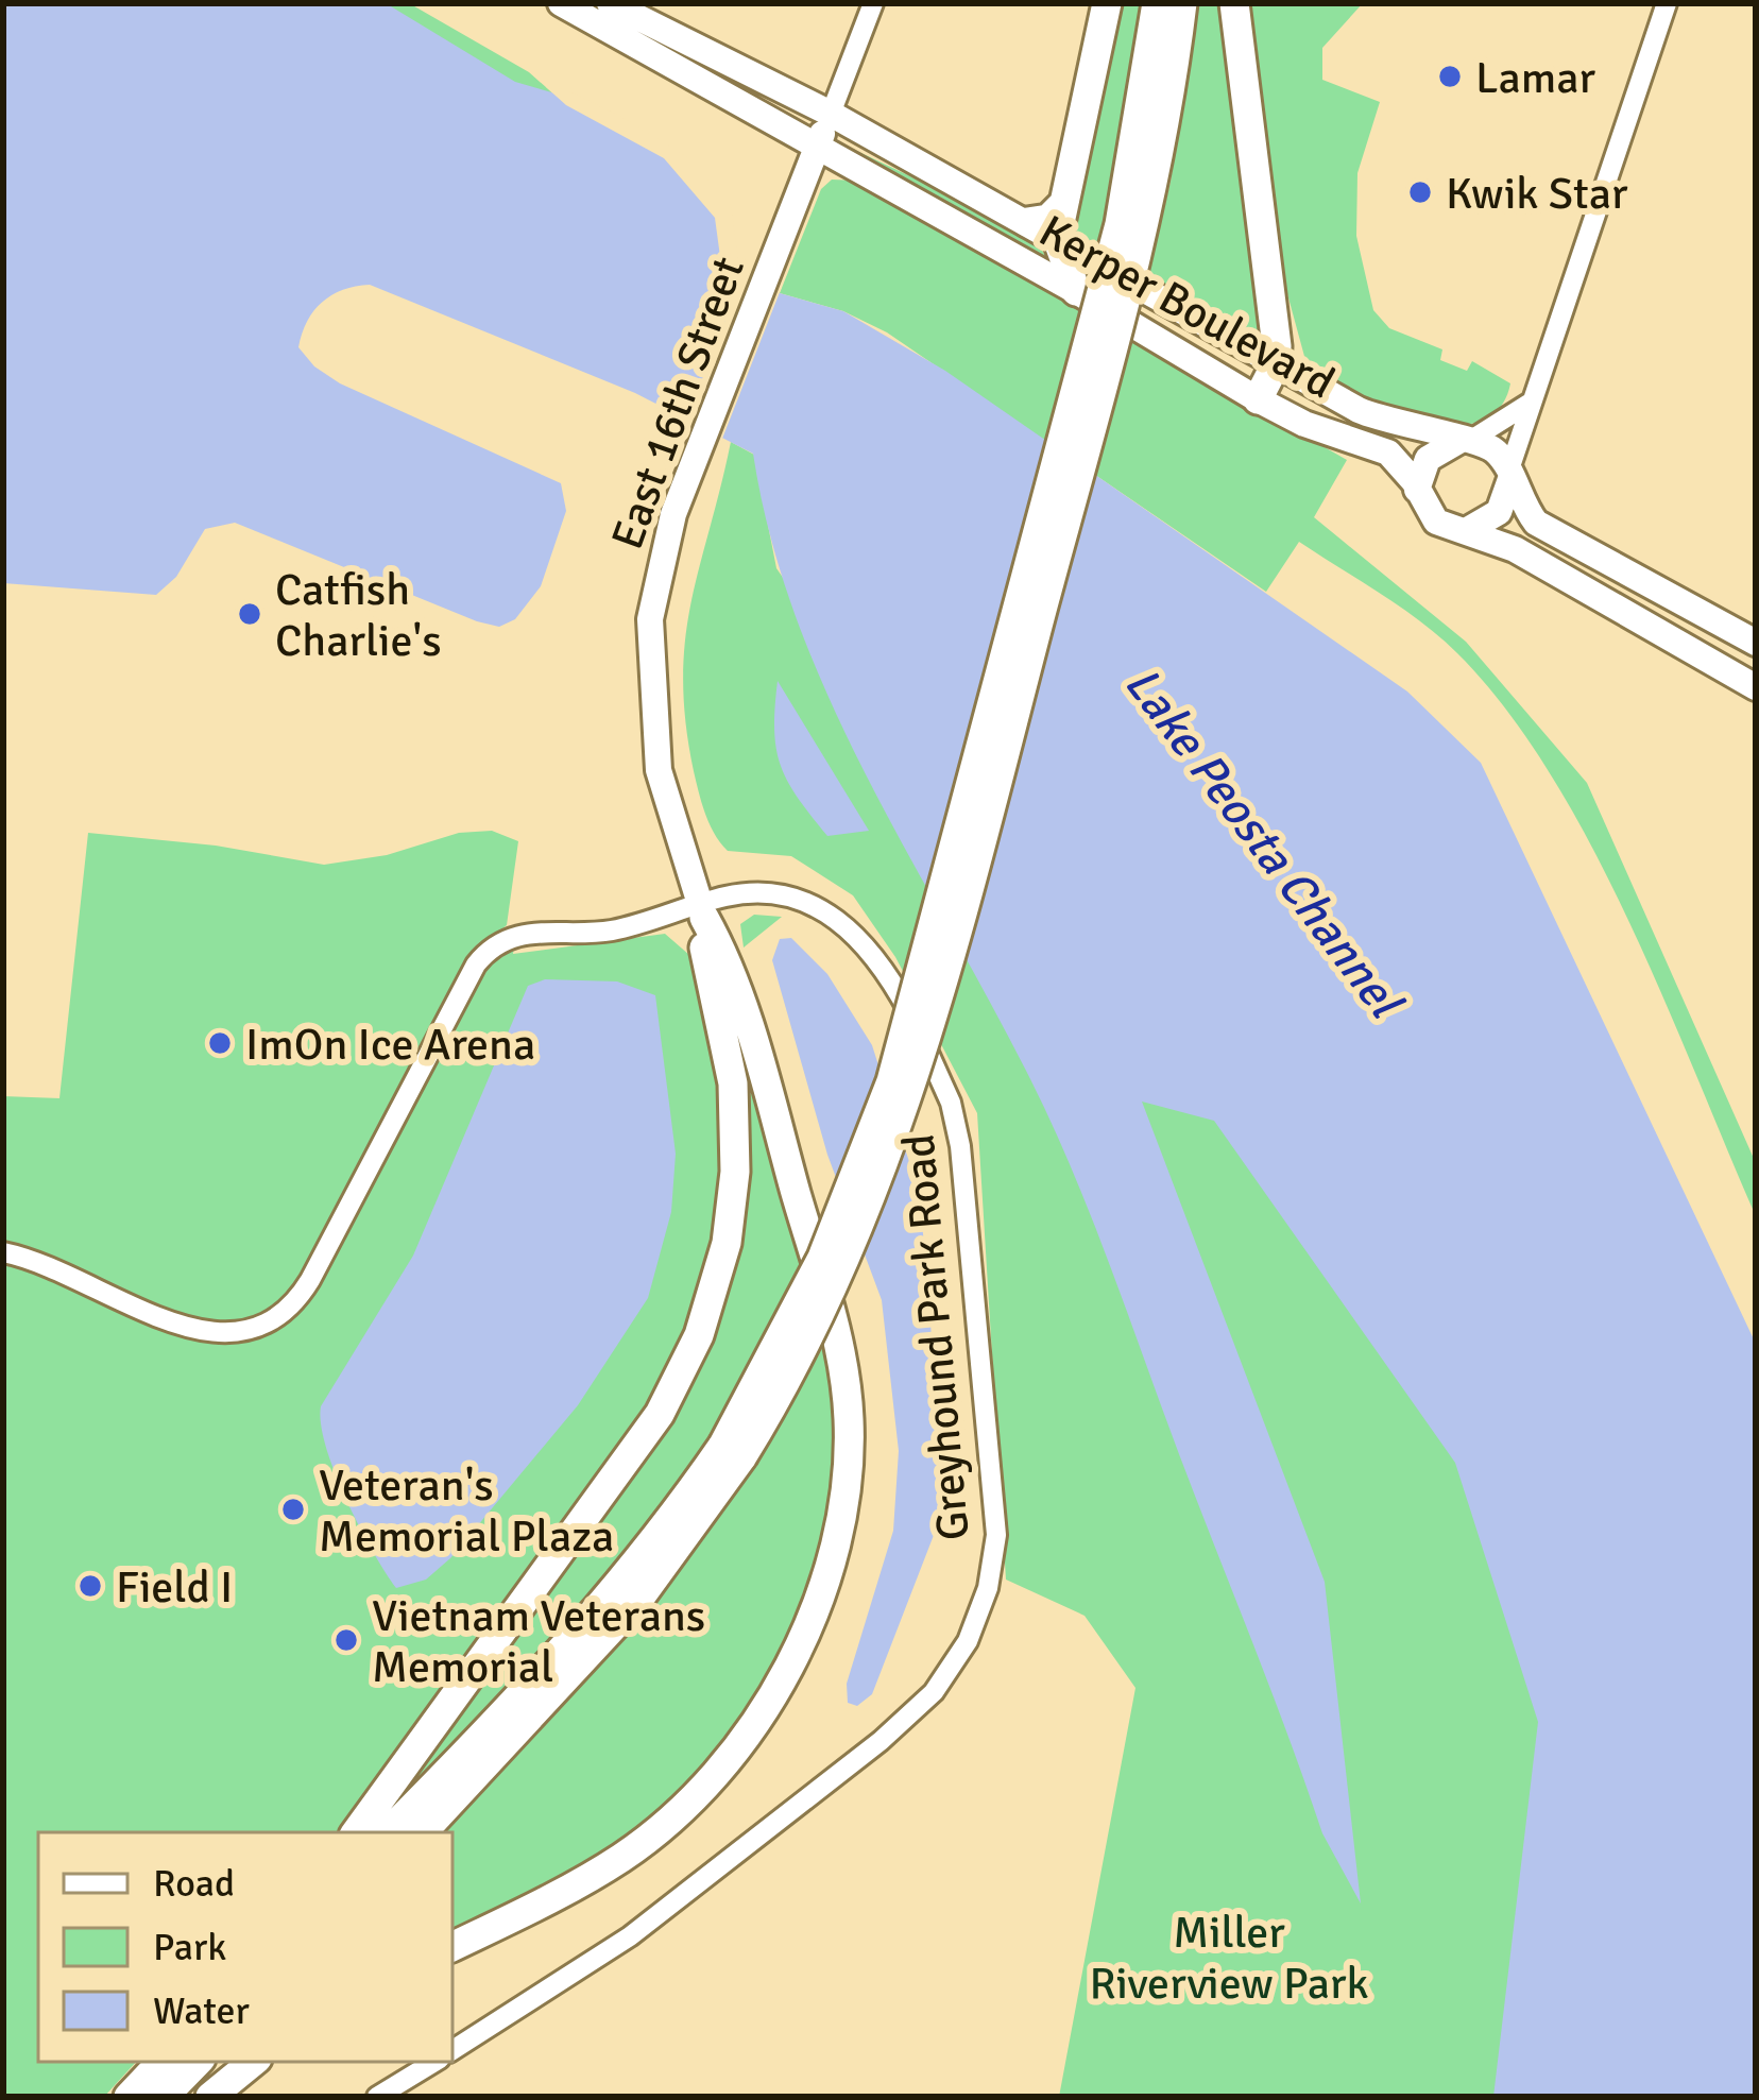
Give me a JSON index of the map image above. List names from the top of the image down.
{
  "streets": {
    "main road": ["Kerper Boulevard", "East 16th Street"],
    "street": ["Greyhound Park Road"]
  },
  "crossings": [
    ["Kerper Boulevard", "East 16th Street"],
    ["East 16th Street", "Greyhound Park Road"]
  ],
  "water": ["Lake Peosta Channel"],
  "parks": ["Miller Riverview Park"],
  "places": [
    "Lamar",
    "Kwik Star",
    "Catfish Charlie's",
    "ImOn Ice Arena",
    "Veteran's Memorial Plaza",
    "Field I",
    "Vietnam Veterans Memorial"
  ],
  "legend": ["Road", "Park", "Water"]
}
